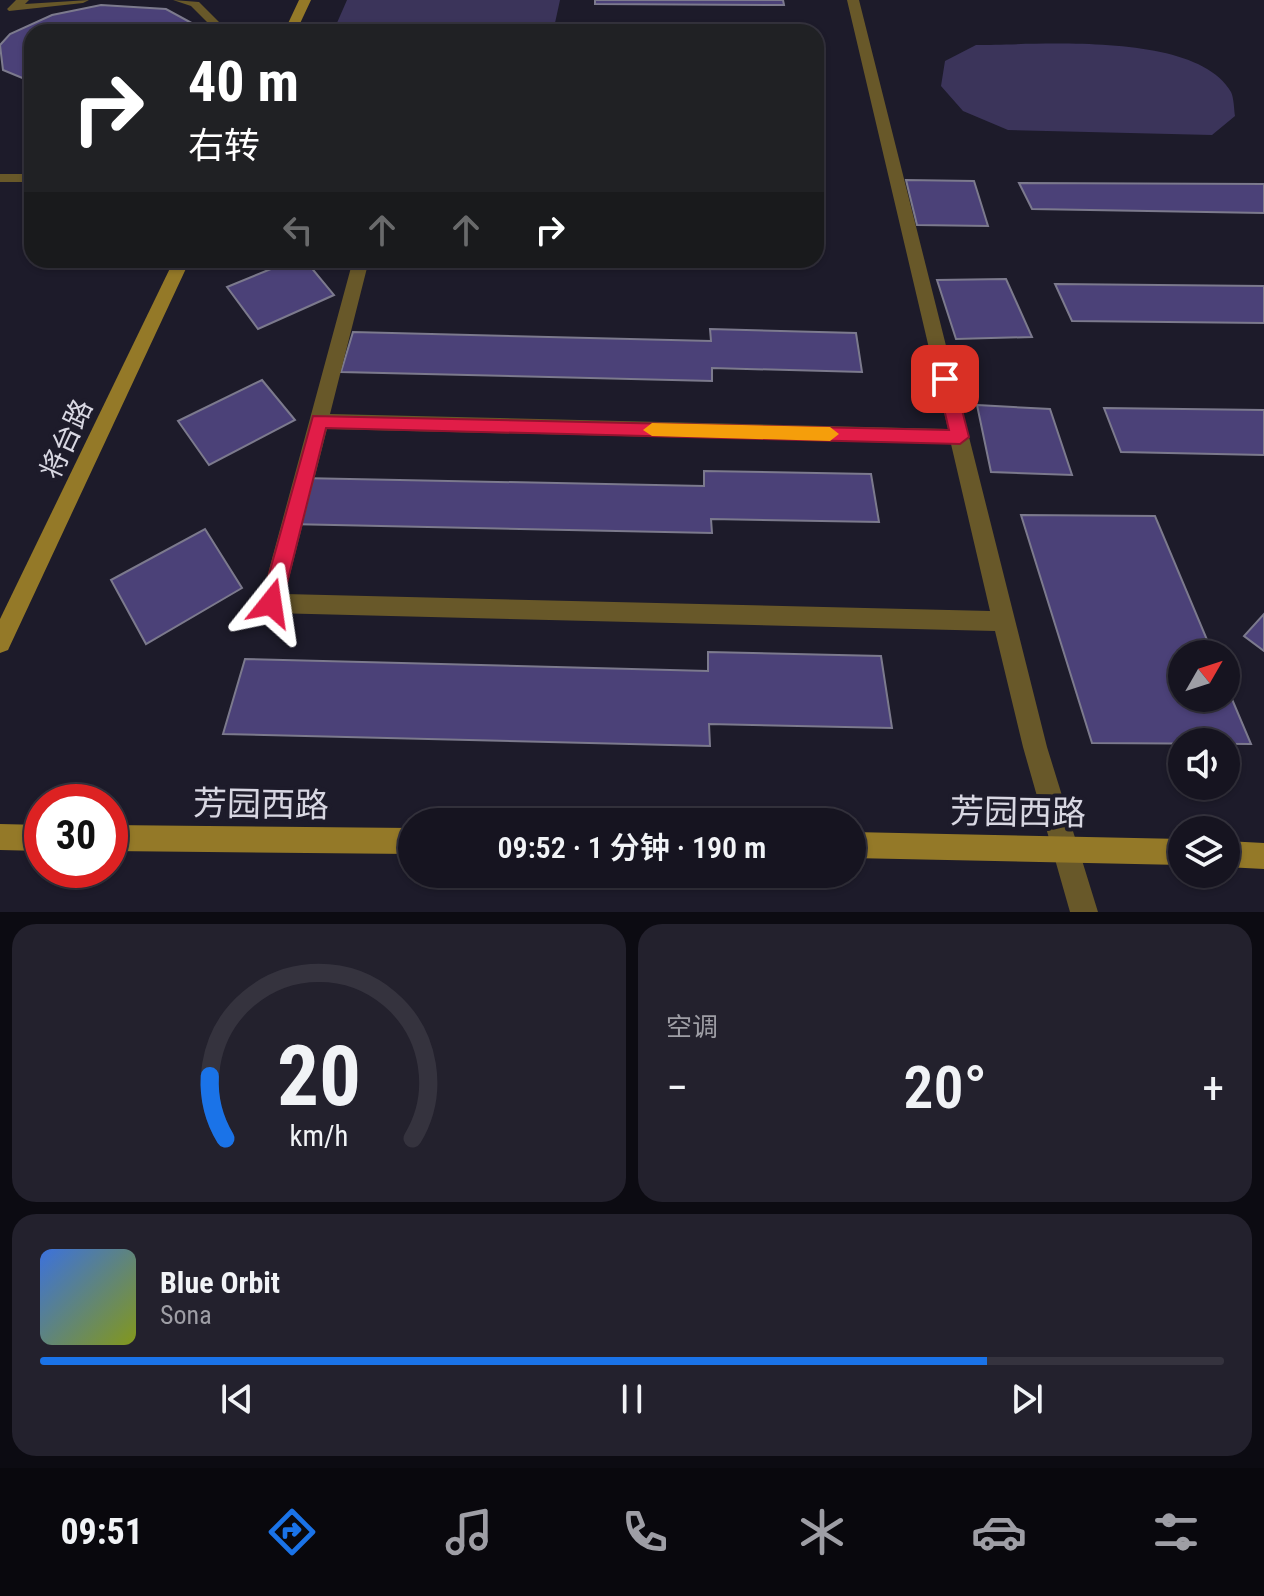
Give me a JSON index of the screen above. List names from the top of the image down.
{
  "streets": {
    "main road": ["将台路", "芳园西路"]
  },
  "north": "top right",
  "page": {
    "turn": ["40 m", "右转"],
    "limit": "30",
    "trip": "09:52 · 1 分钟 · 190 m",
    "tile": "空调",
    "heat": ["−", "20°", "+"],
    "song": ["Blue Orbit", "Sona"],
    "tabs": "09:51",
    "gauge": ["20", "km/h"]
  }
}
